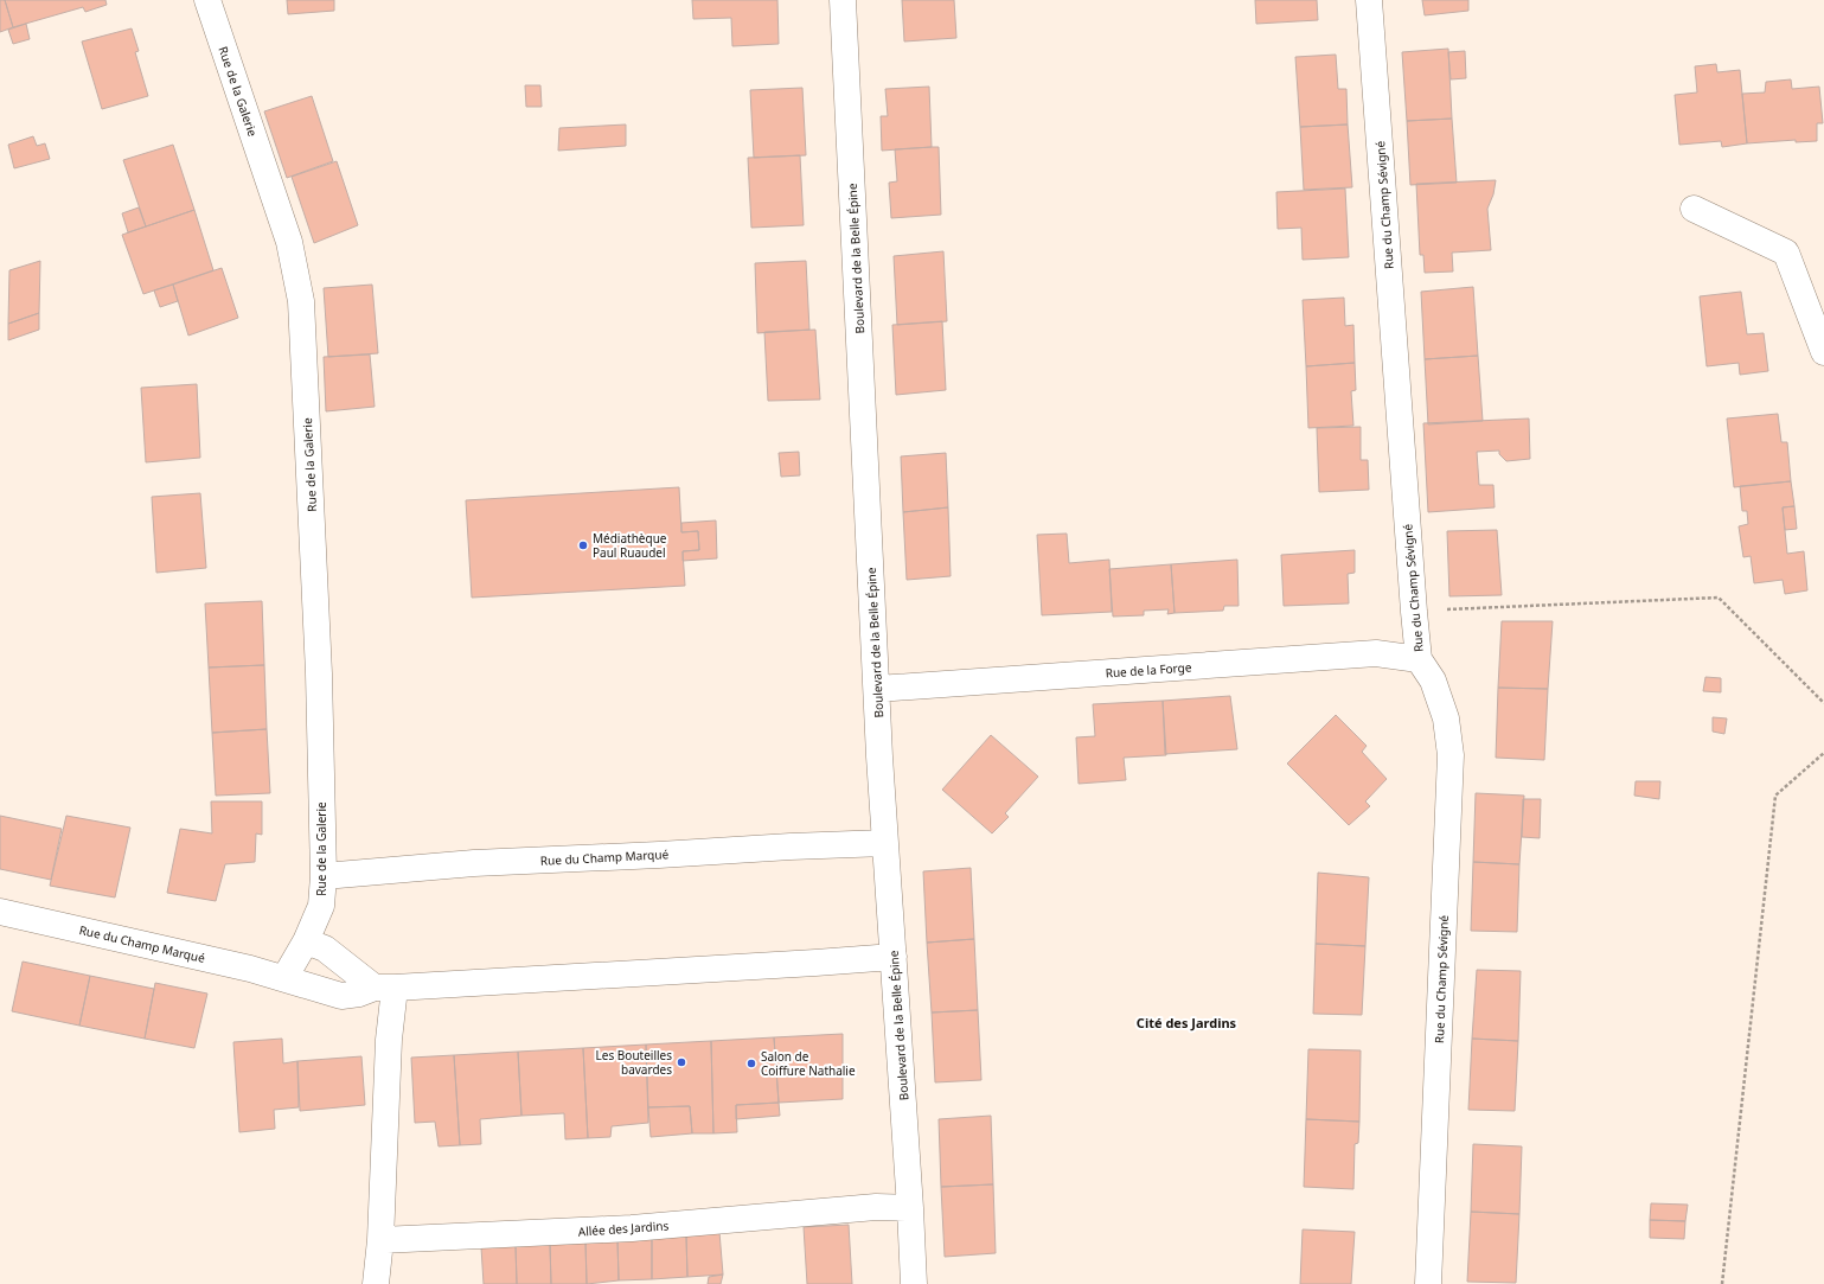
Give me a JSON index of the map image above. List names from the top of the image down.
{
  "streets": {
    "street": [
      "Rue de la Galerie",
      "Rue du Champ Sévigné",
      "Boulevard de la Belle Épine",
      "Rue de la Forge",
      "Rue du Champ Marqué",
      "Allée des Jardins"
    ]
  },
  "crossings": [
    ["Rue de la Galerie", "Rue du Champ Marqué"],
    ["Rue du Champ Sévigné", "Rue de la Forge"],
    ["Boulevard de la Belle Épine", "Rue de la Forge"],
    ["Boulevard de la Belle Épine", "Rue du Champ Marqué"],
    ["Boulevard de la Belle Épine", "Allée des Jardins"]
  ],
  "districts": ["Cité des Jardins"],
  "places": ["Médiathèque Paul Ruaudel", "Les Bouteilles bavardes", "Salon de Coiffure Nathalie"]
}
